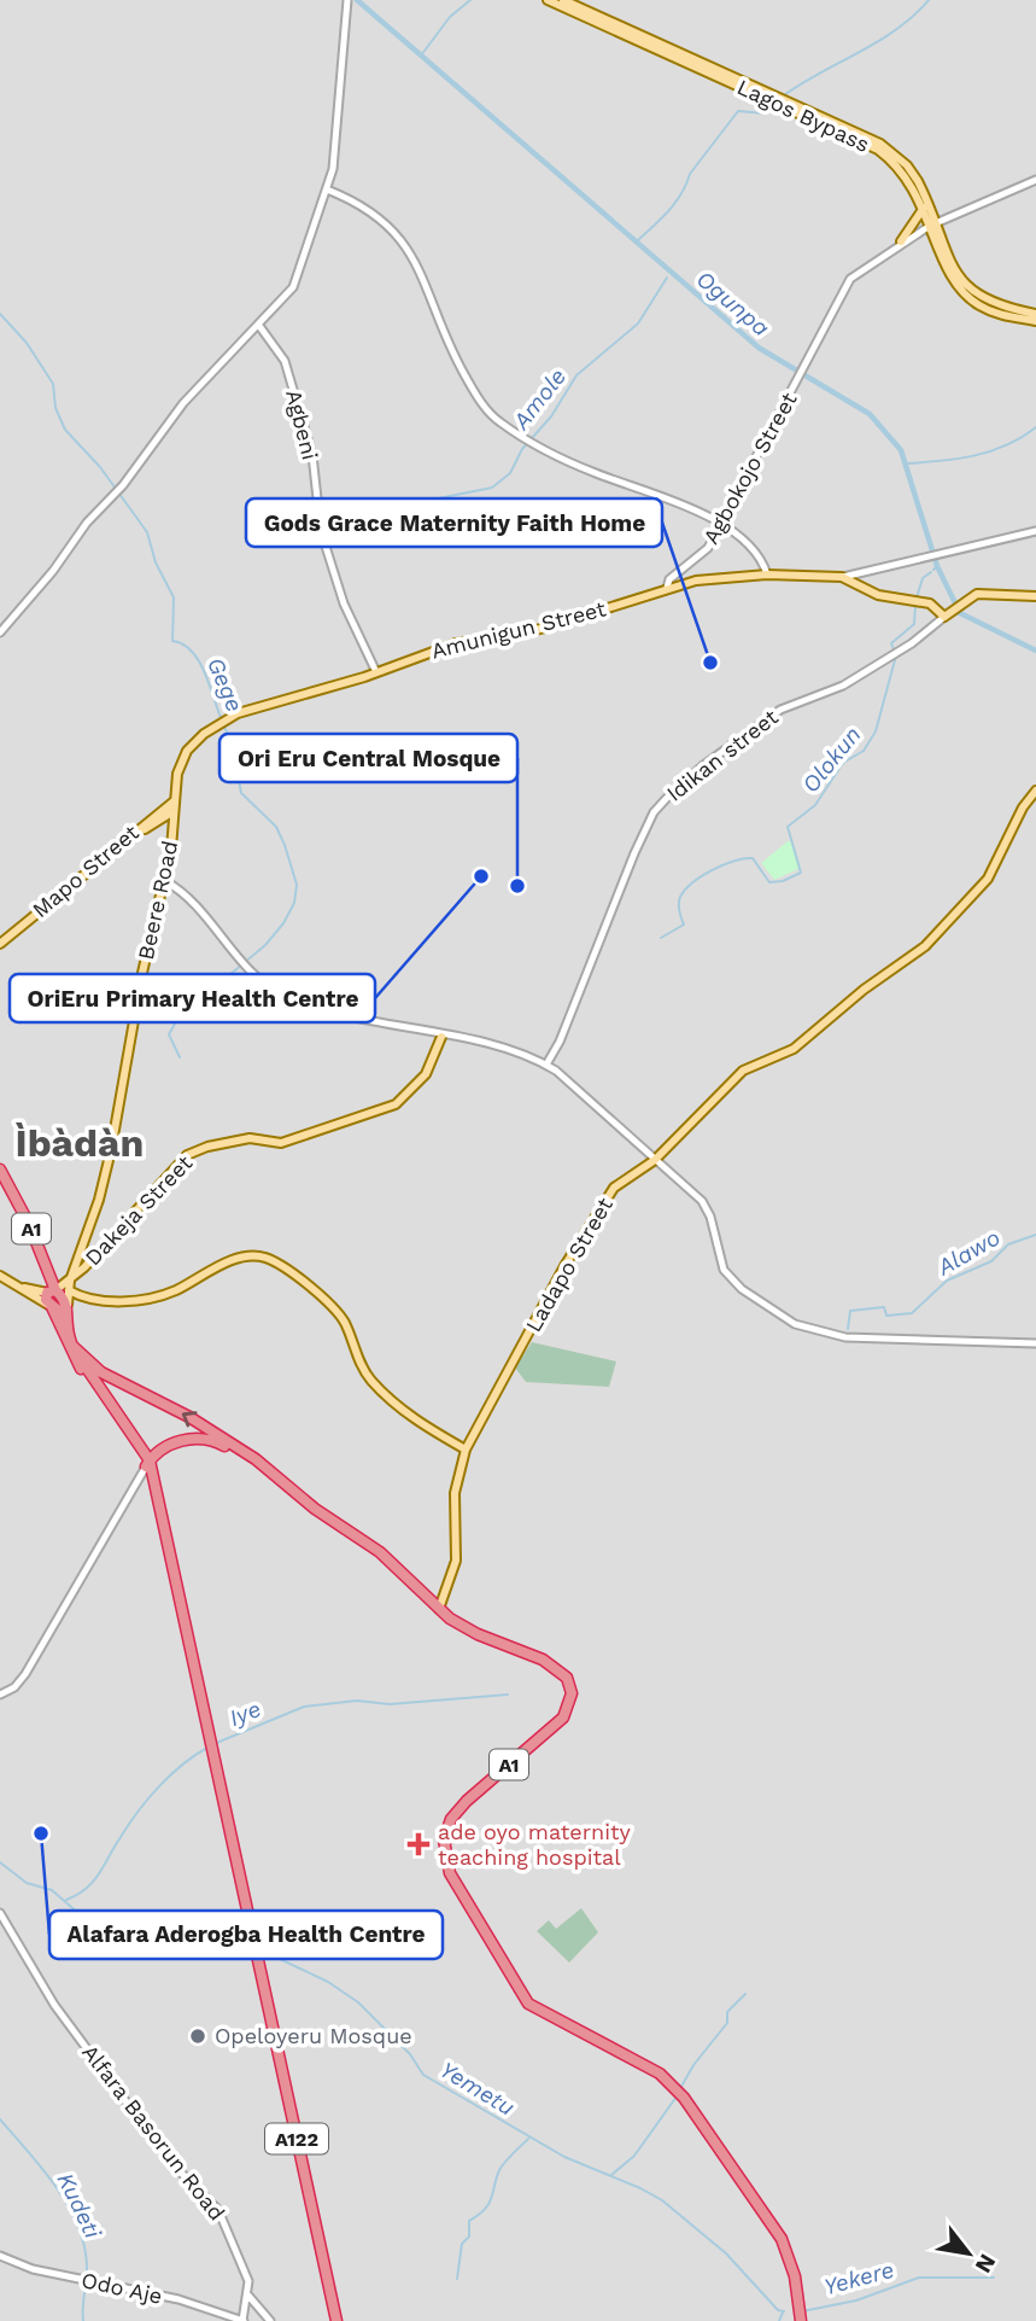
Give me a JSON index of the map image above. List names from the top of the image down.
{
  "streets": {
    "highway": ["A1", "A122"],
    "main road": [
      "Lagos Bypass",
      "Amunigun Street",
      "Mapo Street",
      "Beere Road",
      "Dakeja Street",
      "Ladapo Street"
    ],
    "street": [
      "Agbeni",
      "Agbokojo Street",
      "Idikan street",
      "Alfara Basorun Road",
      "Odo Aje"
    ]
  },
  "crossings": [
    ["Lagos Bypass", "Agbokojo Street"],
    ["Agbeni", "Amunigun Street"],
    ["Agbokojo Street", "Amunigun Street"],
    ["Amunigun Street", "Idikan street"],
    ["Amunigun Street", "Beere Road"],
    ["Mapo Street", "Beere Road"],
    ["Beere Road", "Dakeja Street"],
    ["A1", "Ladapo Street"],
    ["A1", "A122"],
    ["Alfara Basorun Road", "Odo Aje"]
  ],
  "districts": ["Ìbàdàn"],
  "water": [
    "Ogunpa",
    "Amole",
    "Gege",
    "Olokun",
    "Alawo",
    "Iye",
    "Yemetu",
    "Kudeti",
    "Yekere"
  ],
  "places": {
    "other": [
      "Gods Grace Maternity Faith Home",
      "OriEru Primary Health Centre",
      "Ori Eru Central Mosque",
      "Alafara Aderogba Health Centre",
      "Opeloyeru Mosque"
    ],
    "health": ["ade oyo maternity teaching hospital"]
  },
  "north": "bottom right"
}
